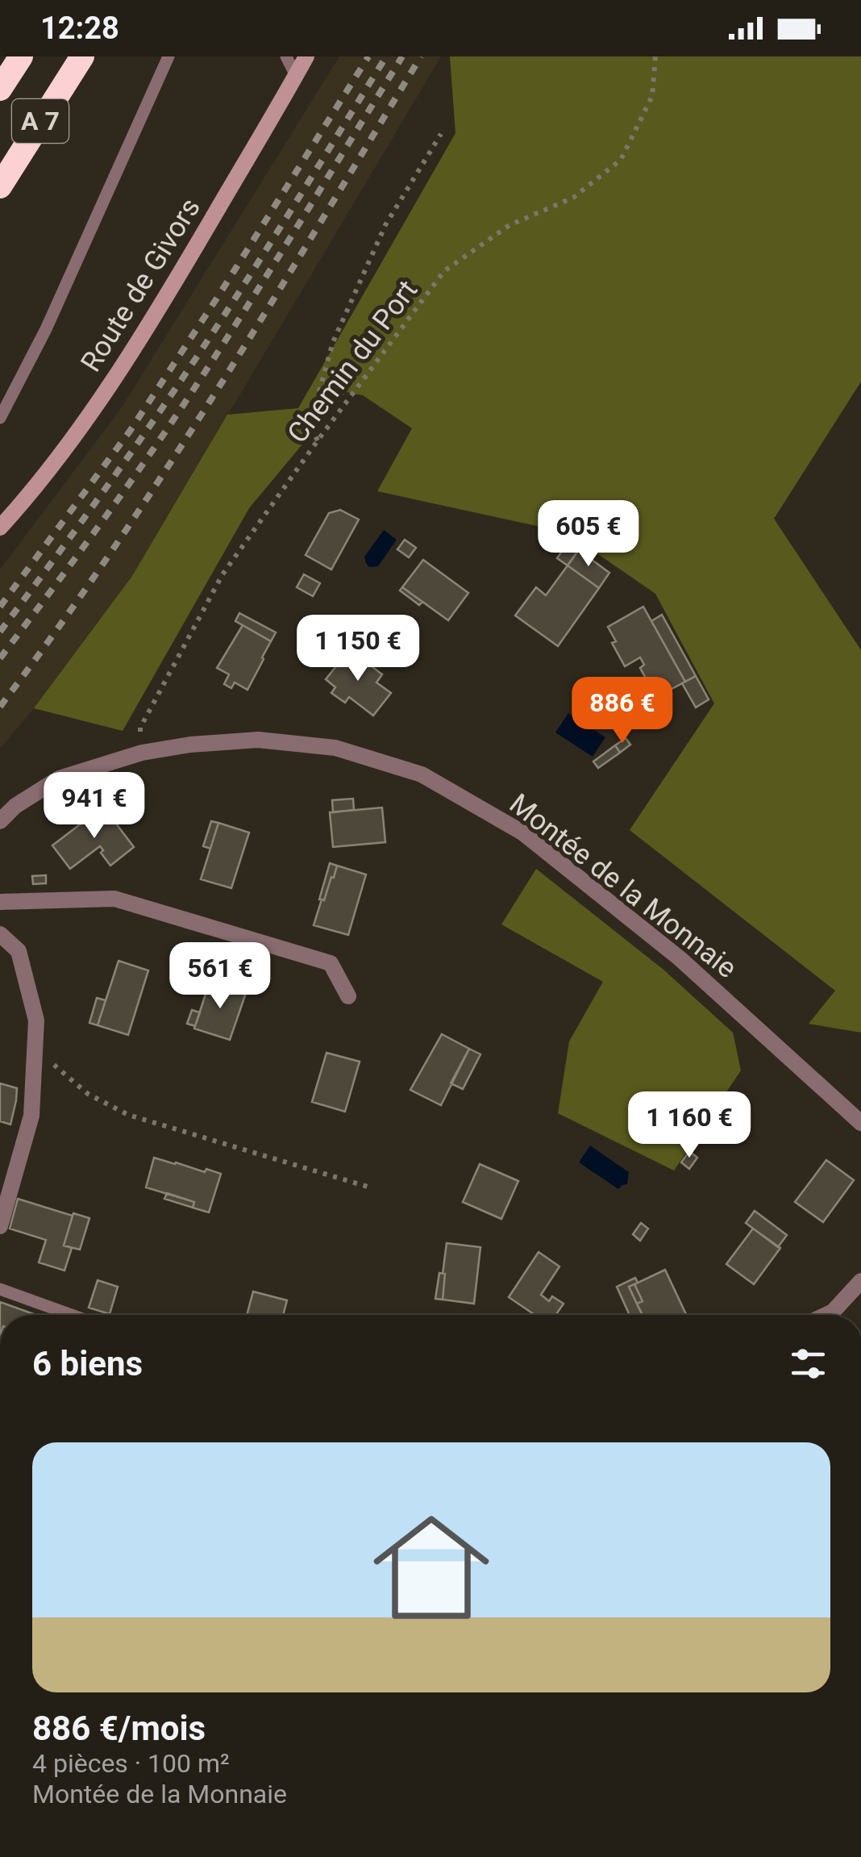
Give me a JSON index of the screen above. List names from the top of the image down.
{
  "streets": {
    "highway": ["A 7"],
    "main road": ["Route de Givors"],
    "street": ["Montée de la Monnaie"],
    "path": ["Chemin du Port"]
  },
  "crossings": [
    ["Chemin du Port", "Montée de la Monnaie"]
  ],
  "page": {
    "status": "12:28",
    "price": [
      "605 €",
      "1 150 €",
      "886 €",
      "941 €",
      "561 €",
      "1 160 €"
    ],
    "heading": "6 biens",
    "list": [
      {
        "name": "886 €/mois",
        "note": "4 pièces · 100 m² · Montée de la Monnaie"
      }
    ]
  }
}
